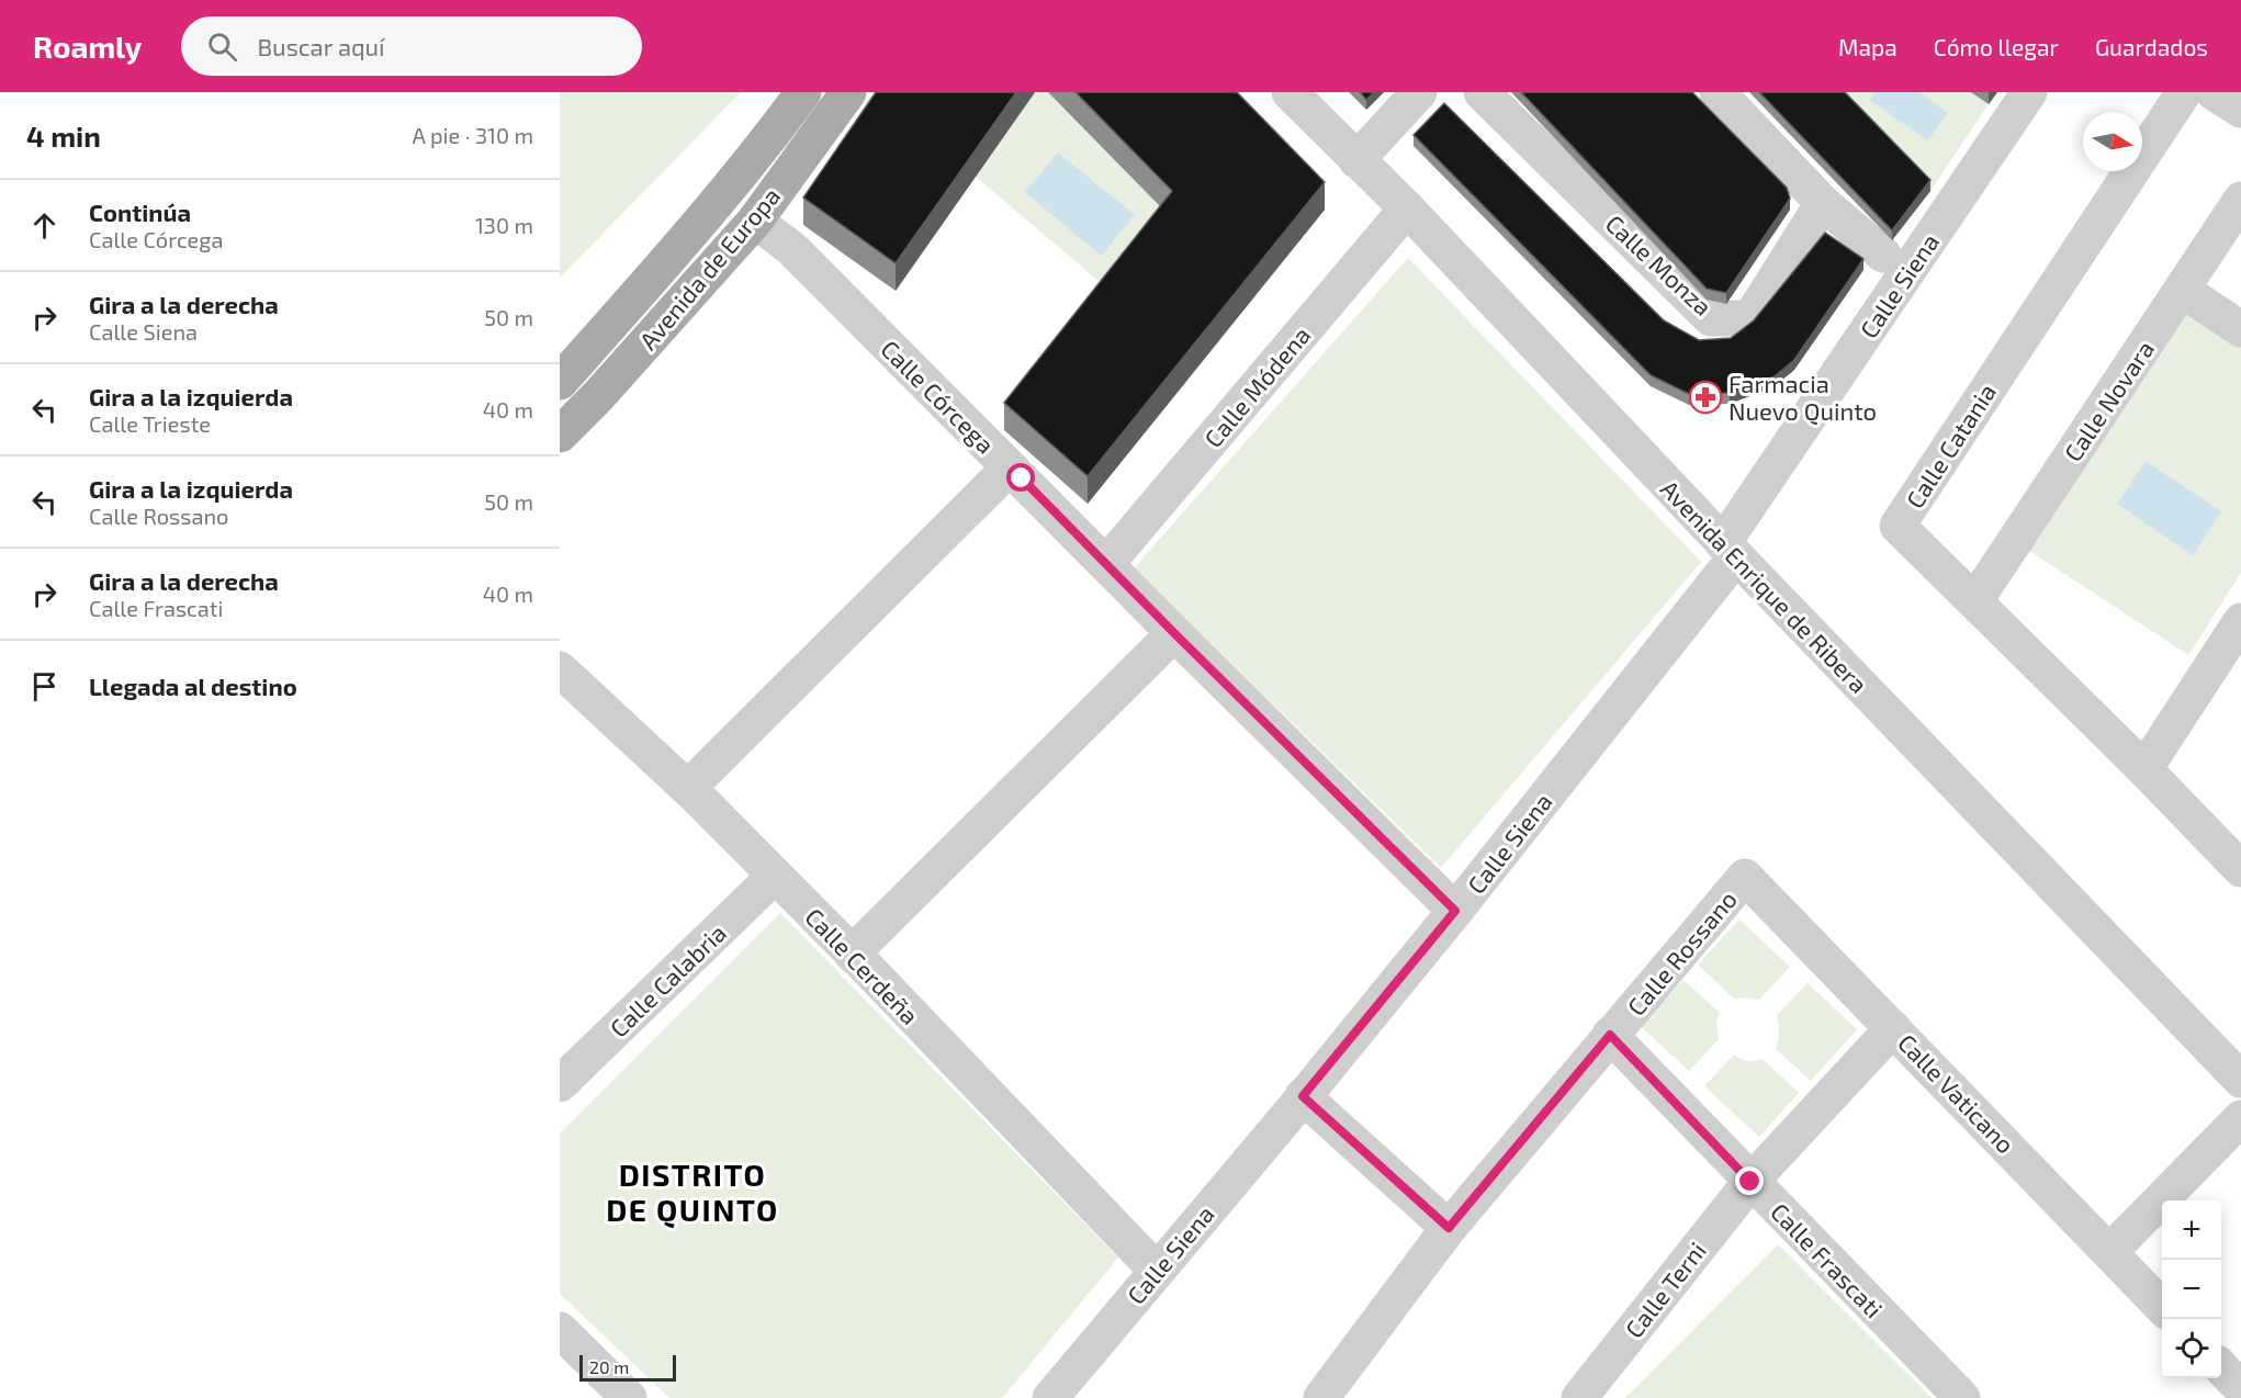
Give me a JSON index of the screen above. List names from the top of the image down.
{
  "streets": {
    "main road": ["Avenida de Europa"],
    "street": [
      "Calle Monza",
      "Calle Siena",
      "Calle Módena",
      "Calle Córcega",
      "Calle Novara",
      "Calle Catania",
      "Avenida Enrique de Ribera",
      "Calle Rossano",
      "Calle Cerdeña",
      "Calle Calabria",
      "Calle Vaticano",
      "Calle Frascati",
      "Calle Terni"
    ]
  },
  "crossings": [
    ["Avenida de Europa", "Calle Córcega"],
    ["Calle Siena", "Calle Córcega"],
    ["Calle Siena", "Avenida Enrique de Ribera"],
    ["Calle Siena", "Calle Cerdeña"],
    ["Calle Módena", "Calle Córcega"],
    ["Calle Módena", "Avenida Enrique de Ribera"],
    ["Calle Novara", "Calle Catania"],
    ["Calle Rossano", "Calle Vaticano"],
    ["Calle Rossano", "Calle Frascati"],
    ["Calle Cerdeña", "Calle Calabria"],
    ["Calle Vaticano", "Calle Terni"],
    ["Calle Frascati", "Calle Terni"]
  ],
  "districts": ["DISTRITO DE QUINTO"],
  "places": {
    "pharmacy": ["Farmacia Nuevo Quinto"]
  },
  "scale_bar": "20 m",
  "north": "right",
  "page": {
    "header": "Roamly",
    "search": "Buscar aquí",
    "nav": ["Mapa", "Cómo llegar", "Guardados"],
    "heading": ["4 min", "A pie · 310 m"],
    "list": [
      ["Continúa", "Calle Córcega", "130 m"],
      ["Gira a la derecha", "Calle Siena", "50 m"],
      ["Gira a la izquierda", "Calle Trieste", "40 m"],
      ["Gira a la izquierda", "Calle Rossano", "50 m"],
      ["Gira a la derecha", "Calle Frascati", "40 m"],
      "Llegada al destino"
    ],
    "map_buttons": ["+", "−"],
    "scale": "20 m"
  }
}
